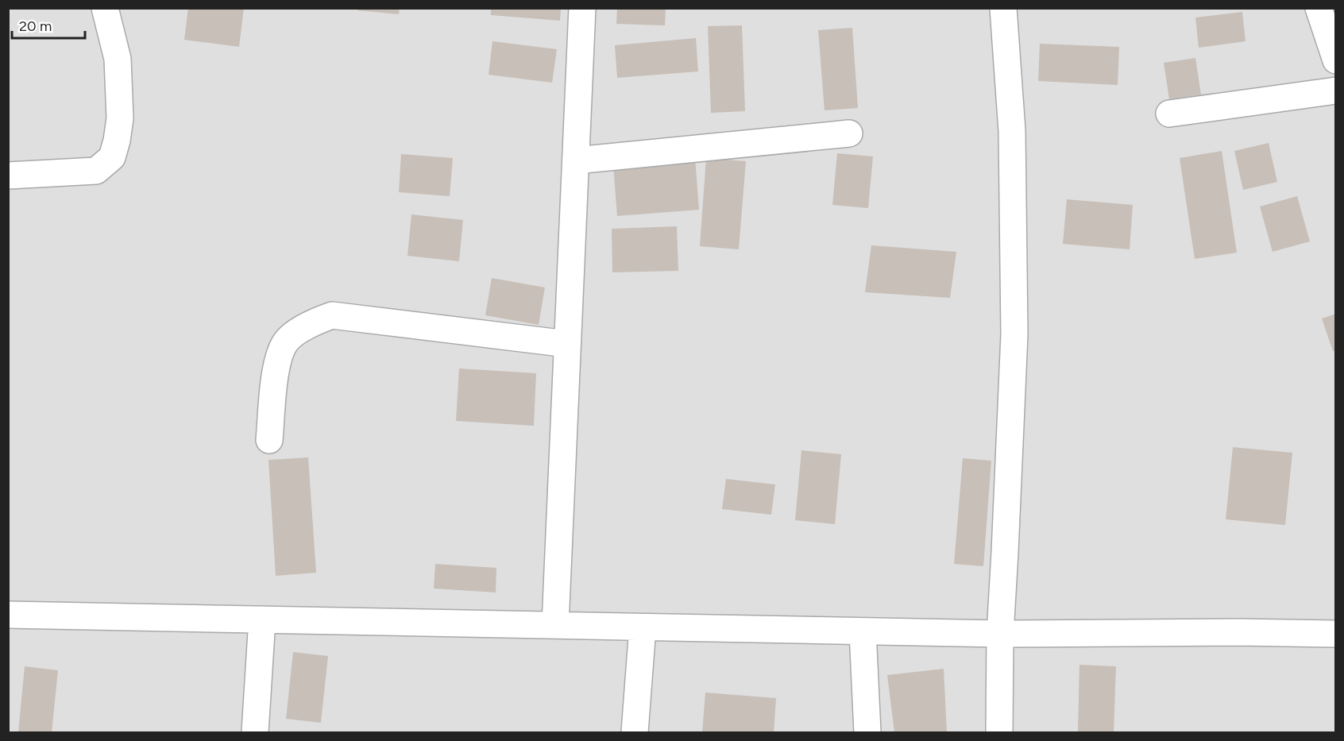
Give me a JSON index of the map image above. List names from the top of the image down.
{
  "scale_bar": "20 m"
}
